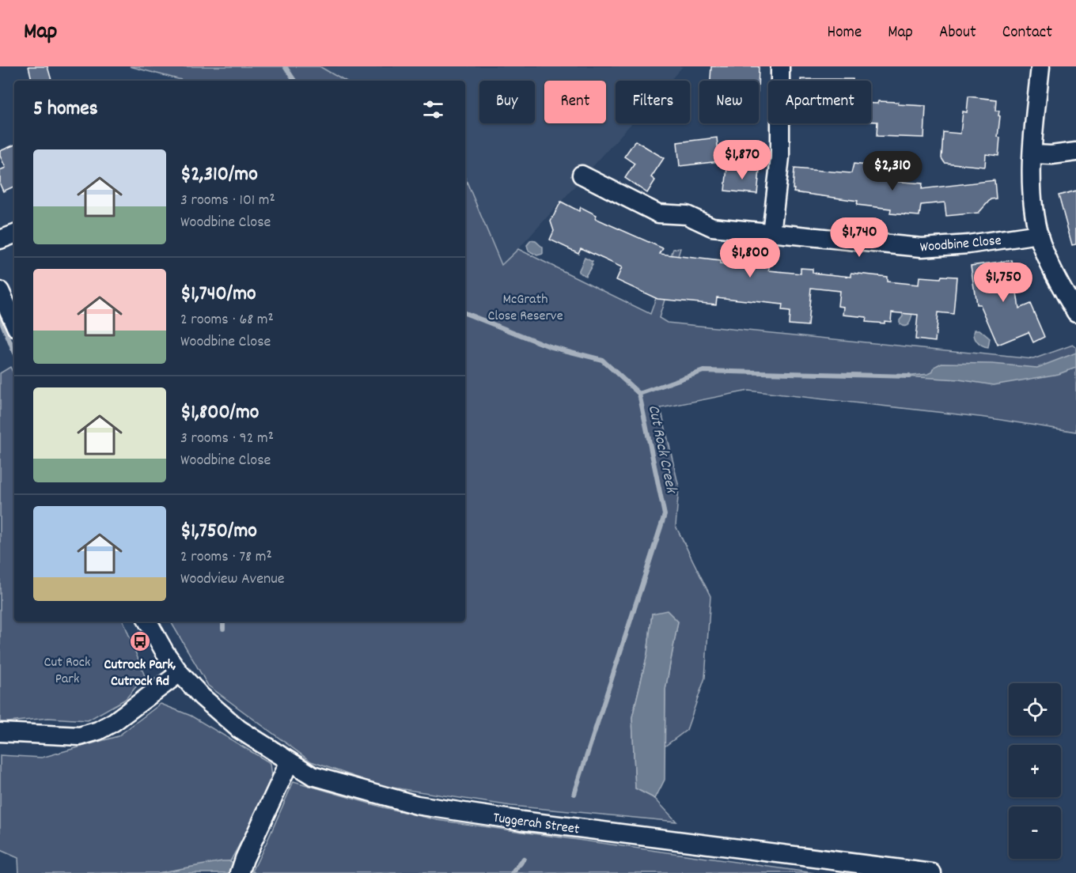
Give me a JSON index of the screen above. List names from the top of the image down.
{
  "streets": {
    "street": ["Woodbine Close", "Tuggerah Street"]
  },
  "water": ["Cut Rock Creek"],
  "parks": ["McGrath Close Reserve", "Cut Rock Park"],
  "places": {
    "bus stop": ["Cutrock Park, Cutrock Rd"]
  },
  "page": {
    "header": "Map",
    "nav": [
      "Home",
      "Map",
      "About",
      "Contact"
    ],
    "chip": [
      "Buy",
      "Rent",
      "Filters",
      "New",
      "Apartment"
    ],
    "heading": "5 homes",
    "list": [
      {
        "name": "$2,310/mo",
        "note": "3 rooms · 101 m² · Woodbine Close"
      },
      {
        "name": "$1,740/mo",
        "note": "2 rooms · 68 m² · Woodbine Close"
      },
      {
        "name": "$1,800/mo",
        "note": "3 rooms · 92 m² · Woodbine Close"
      },
      {
        "name": "$1,750/mo",
        "note": "2 rooms · 78 m² · Woodview Avenue"
      }
    ],
    "price": [
      "$1,870",
      "$2,310",
      "$1,740",
      "$1,800",
      "$1,750"
    ],
    "map_buttons": ["+", "−"]
  }
}
